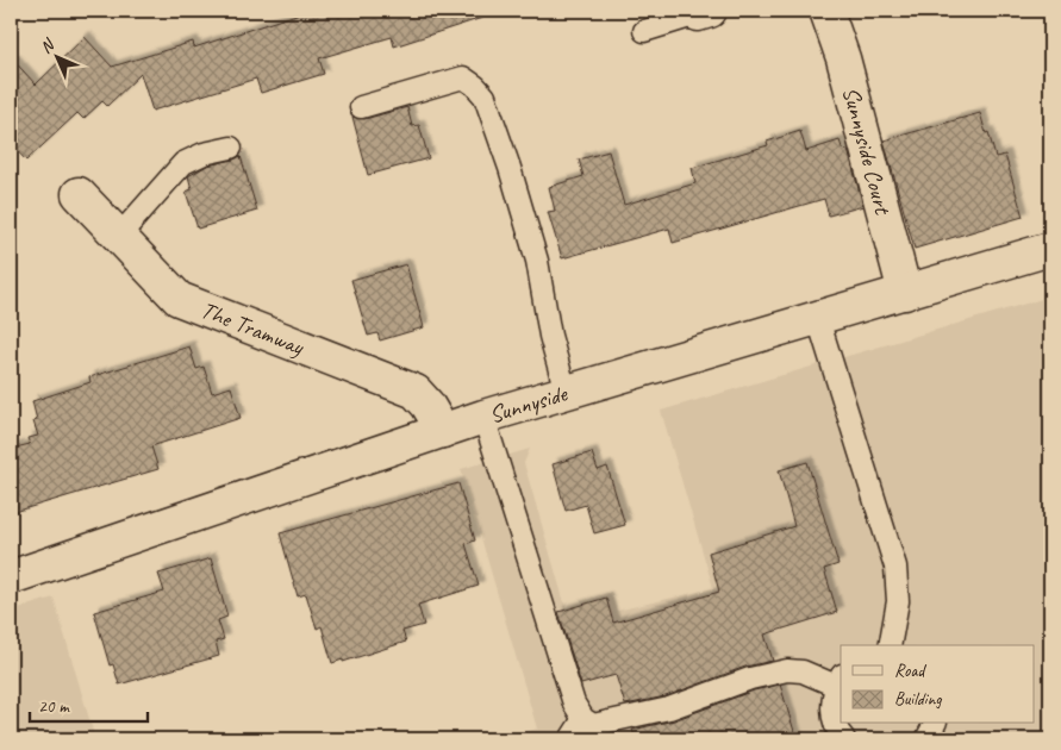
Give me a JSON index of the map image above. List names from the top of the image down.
{
  "streets": {
    "street": ["Sunnyside Court", "The Tramway", "Sunnyside"]
  },
  "crossings": [
    ["Sunnyside Court", "Sunnyside"],
    ["The Tramway", "Sunnyside"]
  ],
  "legend": ["Road", "Building"],
  "scale_bar": "20 m",
  "north": "top left"
}
